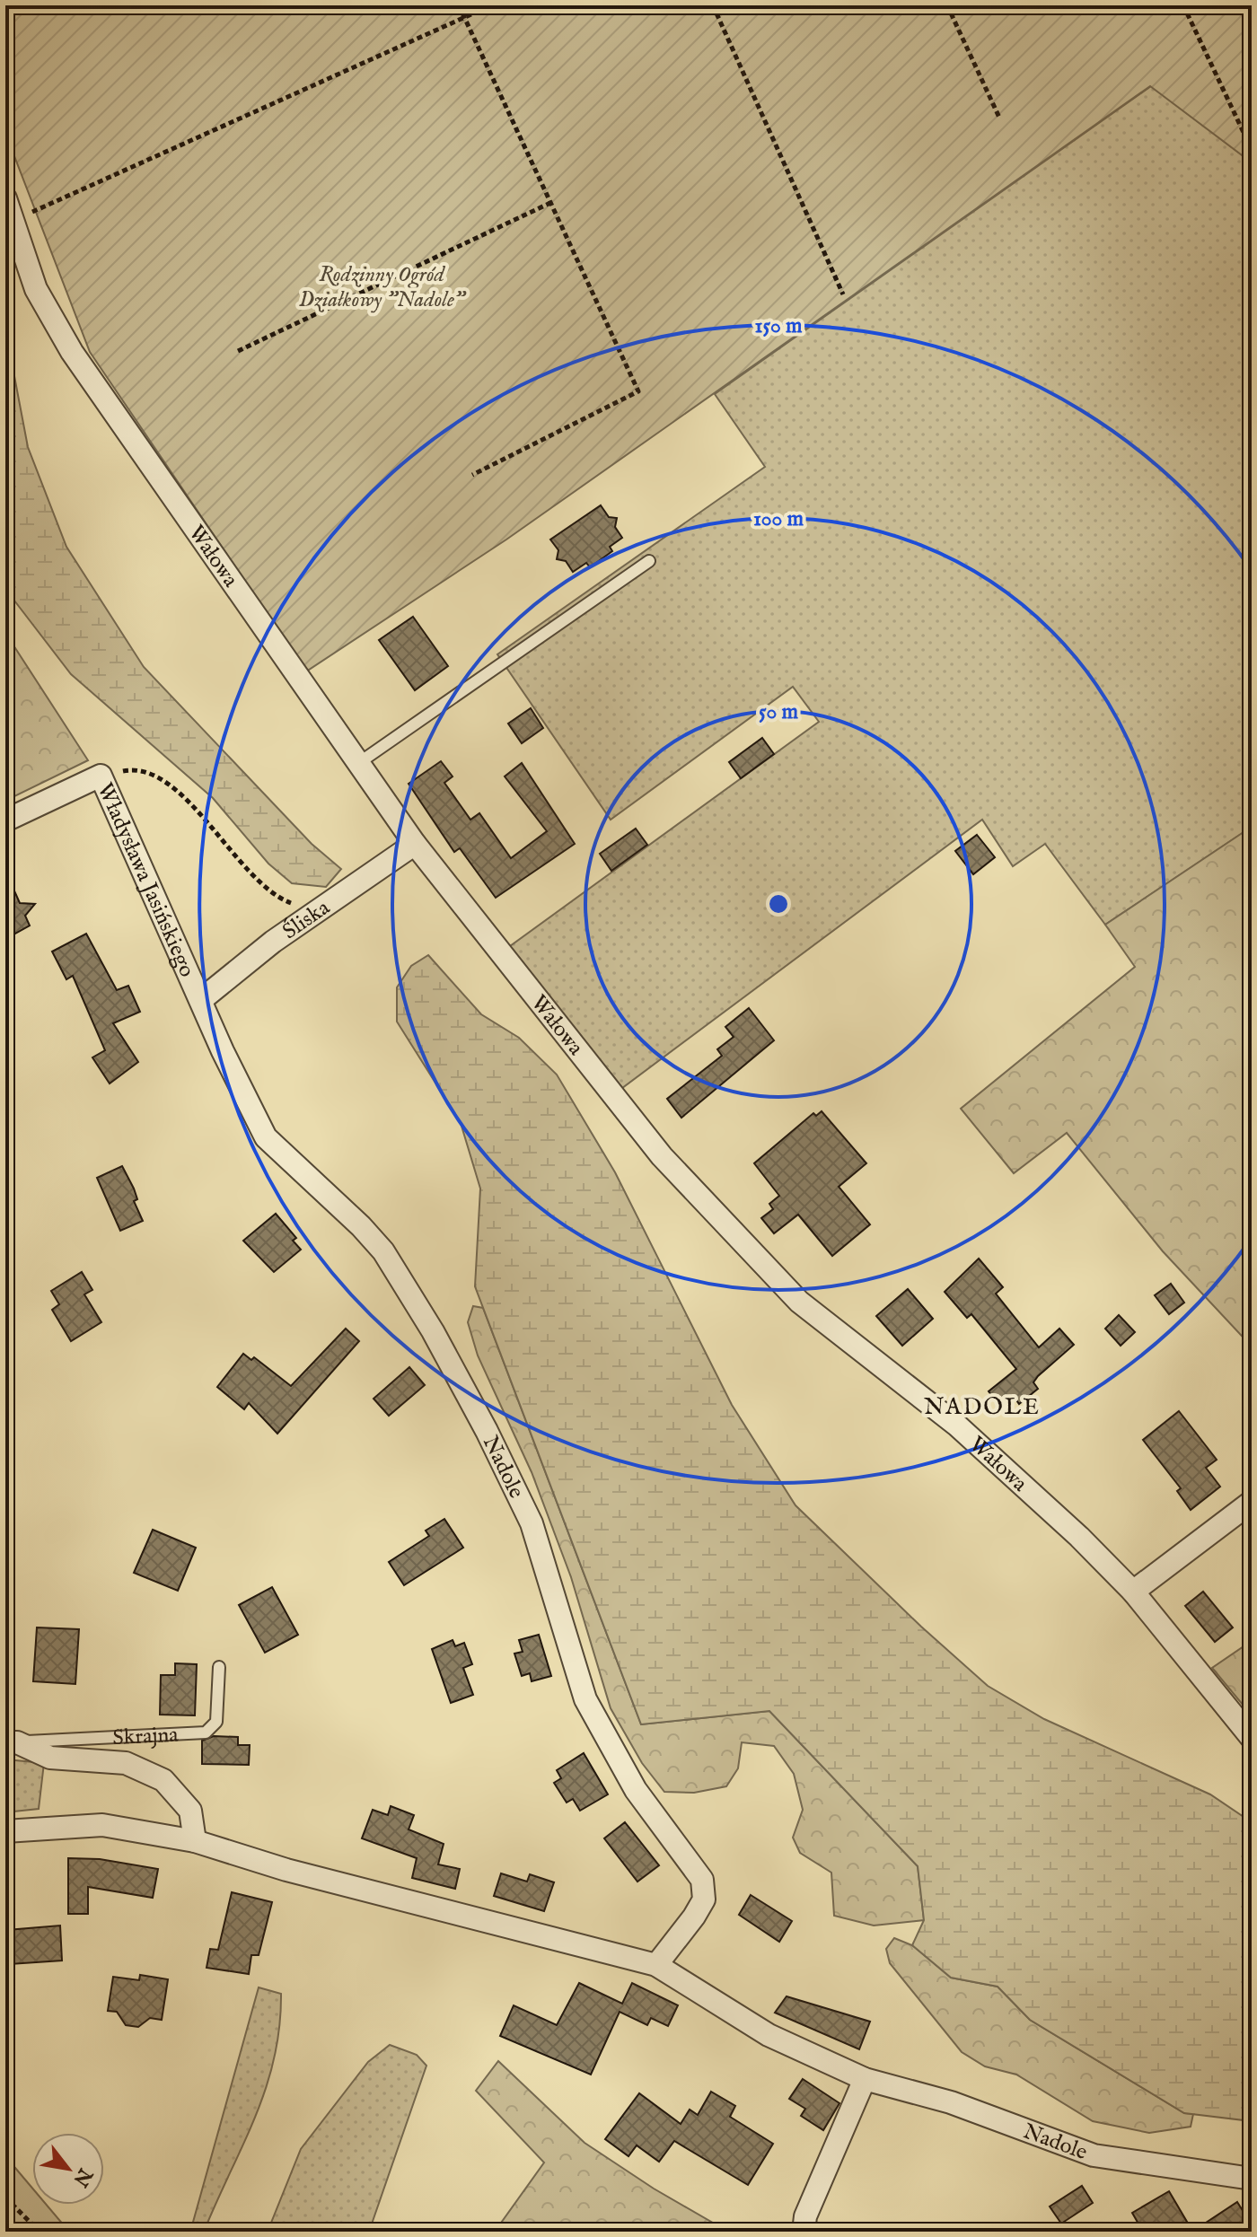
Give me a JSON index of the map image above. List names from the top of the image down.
{
  "streets": {
    "street": [
      "Wałowa",
      "Władysława Jasińskiego",
      "Śliska",
      "Nadole",
      "Skrajna"
    ]
  },
  "crossings": [
    ["Wałowa", "Śliska"],
    ["Władysława Jasińskiego", "Śliska"],
    ["Władysława Jasińskiego", "Nadole"],
    ["Śliska", "Nadole"],
    ["Nadole", "Skrajna"]
  ],
  "districts": ["NADOLE"],
  "parks": ["Rodzinny Ogród Działkowy \"Nadole\""],
  "north": "bottom right",
  "rings": ["150 m", "100 m", "50 m"]
}
